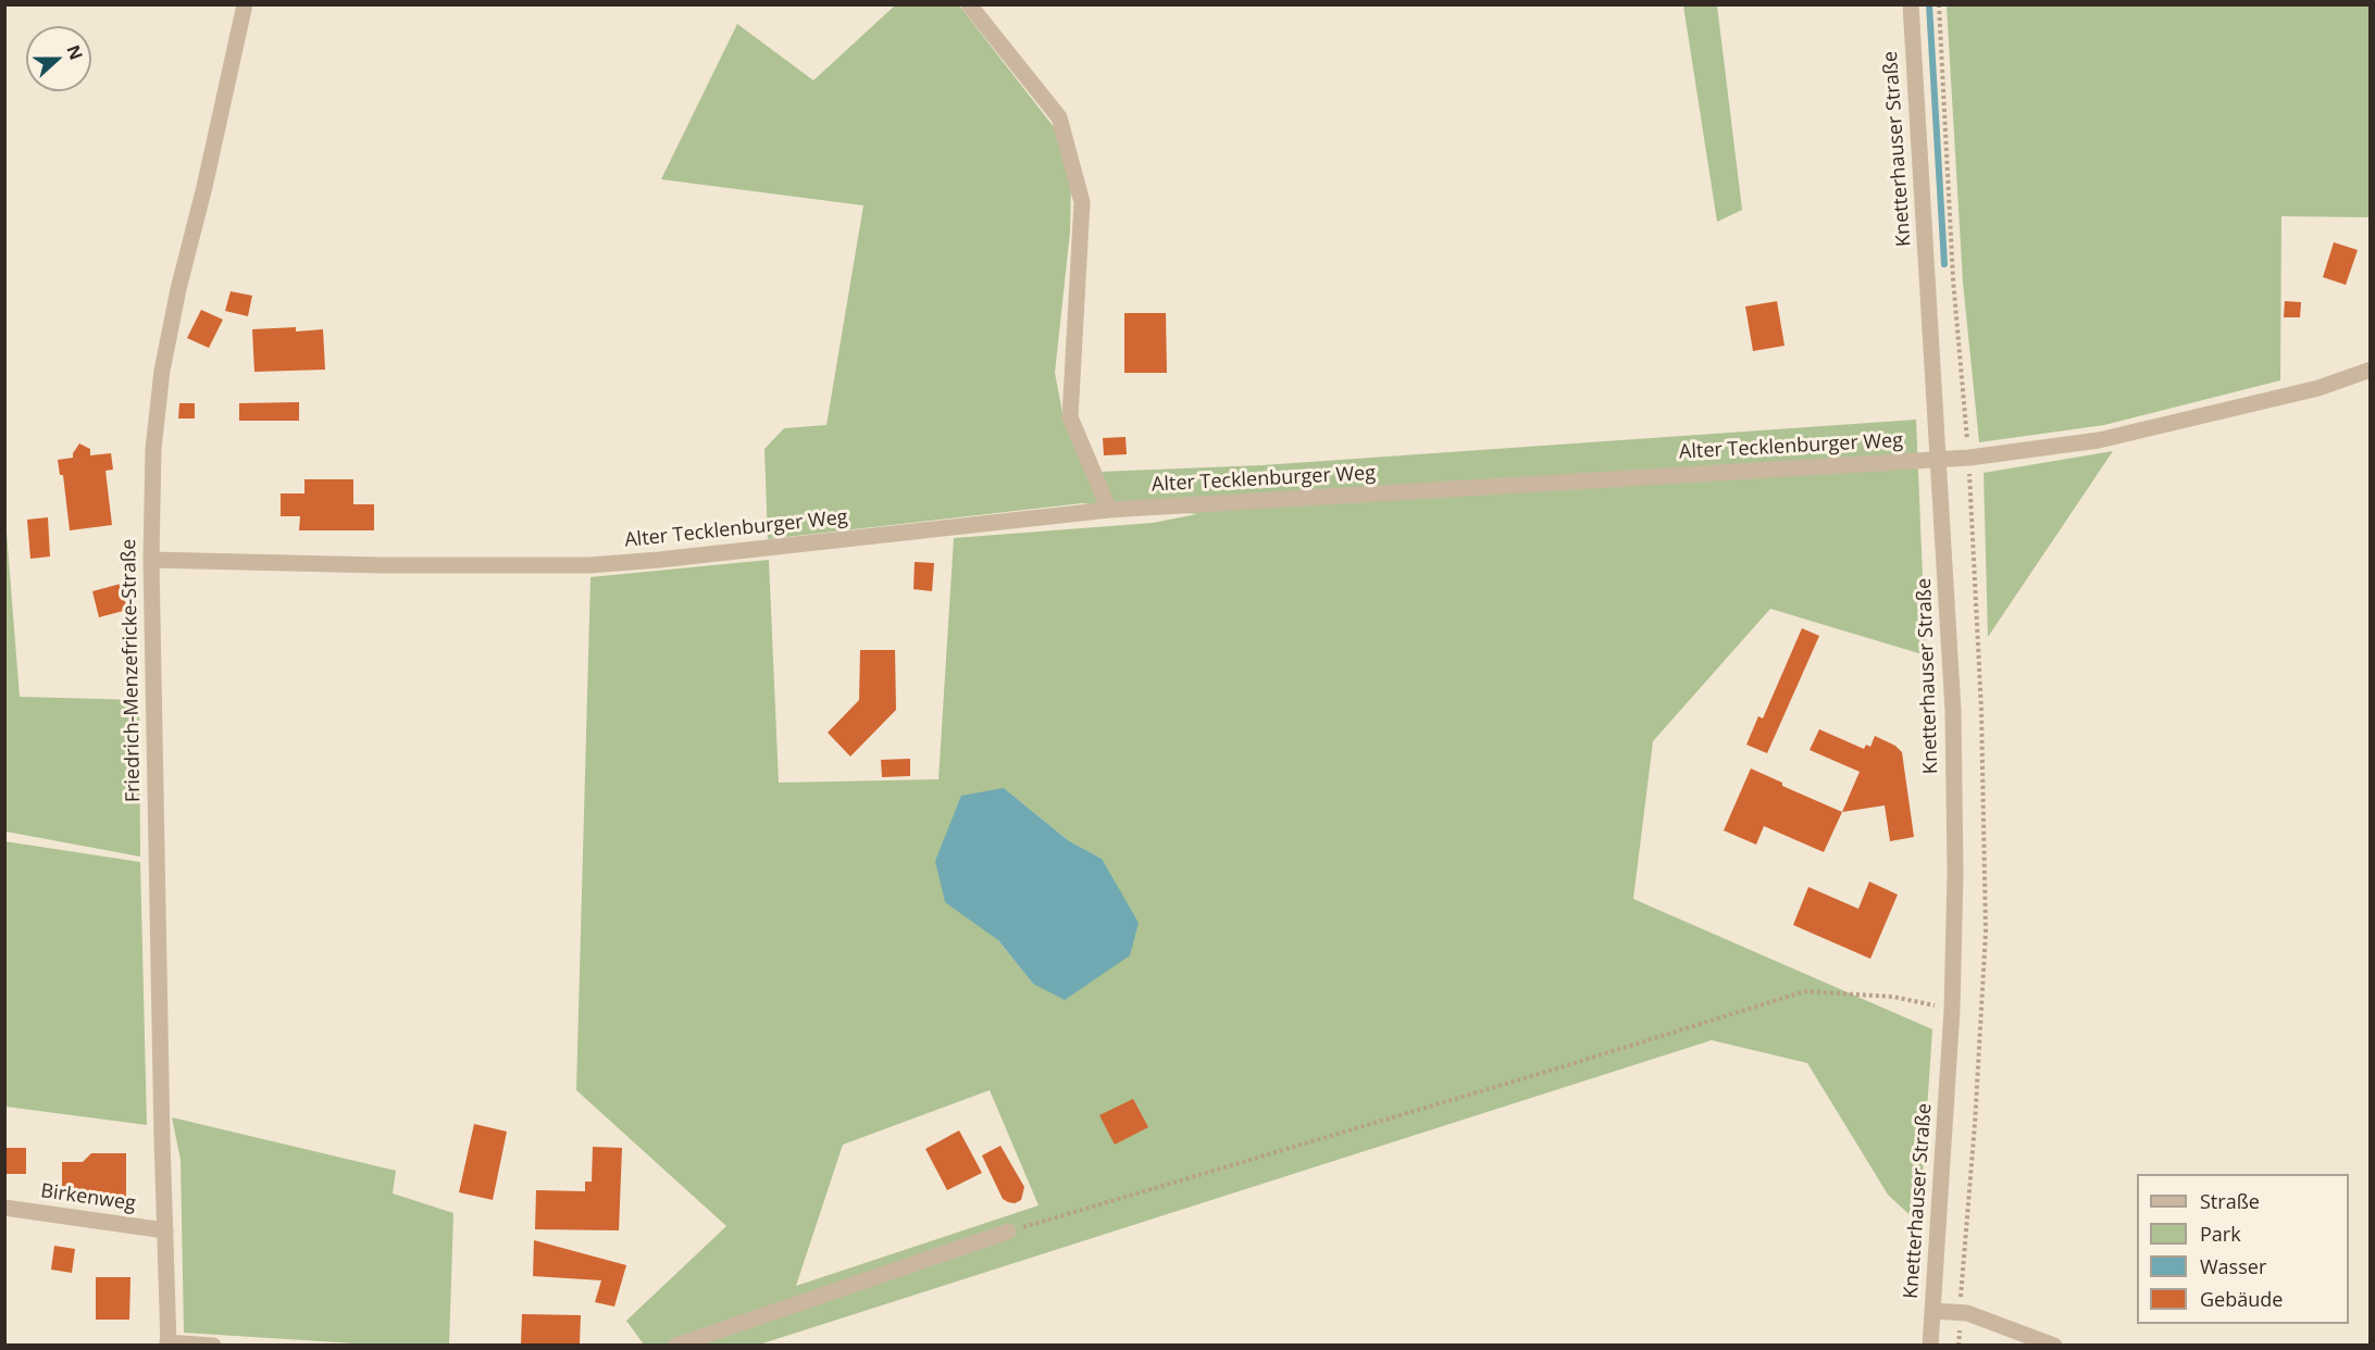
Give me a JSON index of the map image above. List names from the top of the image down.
{
  "streets": {
    "street": [
      "Knetterhauser Straße",
      "Alter Tecklenburger Weg",
      "Friedrich-Menzefricke-Straße",
      "Birkenweg"
    ]
  },
  "crossings": [
    ["Knetterhauser Straße", "Alter Tecklenburger Weg"],
    ["Alter Tecklenburger Weg", "Friedrich-Menzefricke-Straße"],
    ["Friedrich-Menzefricke-Straße", "Birkenweg"]
  ],
  "legend": [
    "Straße",
    "Park",
    "Wasser",
    "Gebäude"
  ],
  "north": "right"
}
